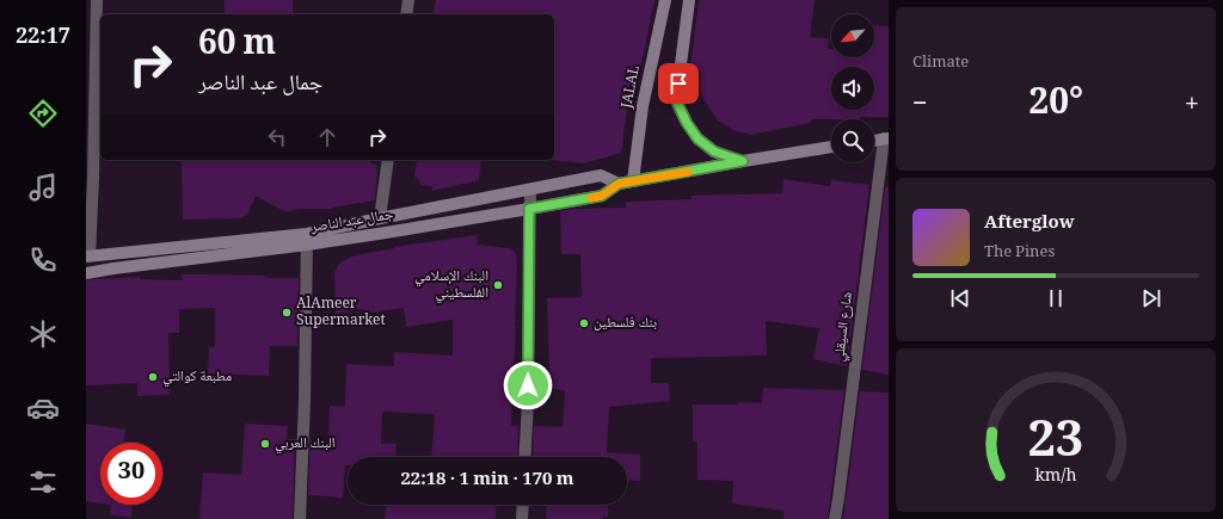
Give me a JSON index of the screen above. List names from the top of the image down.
{
  "streets": {
    "main road": ["JALAL", "جمال عبد الناصر"],
    "street": ["شارع السيقلي"]
  },
  "crossings": [
    ["JALAL", "جمال عبد الناصر"]
  ],
  "places": [
    "البنك الإسلامي الفلسطيني",
    "AlAmeer Supermarket",
    "بنك فلسطين",
    "مطبعة كوالتي",
    "البنك العربي"
  ],
  "north": "bottom left",
  "page": {
    "tabs": "22:17",
    "tile": "Climate",
    "turn": ["60 m", "جمال عبد الناصر"],
    "heat": ["−", "20°", "+"],
    "song": ["Afterglow", "The Pines"],
    "limit": "30",
    "trip": "22:18 · 1 min · 170 m",
    "gauge": ["23", "km/h"]
  }
}
